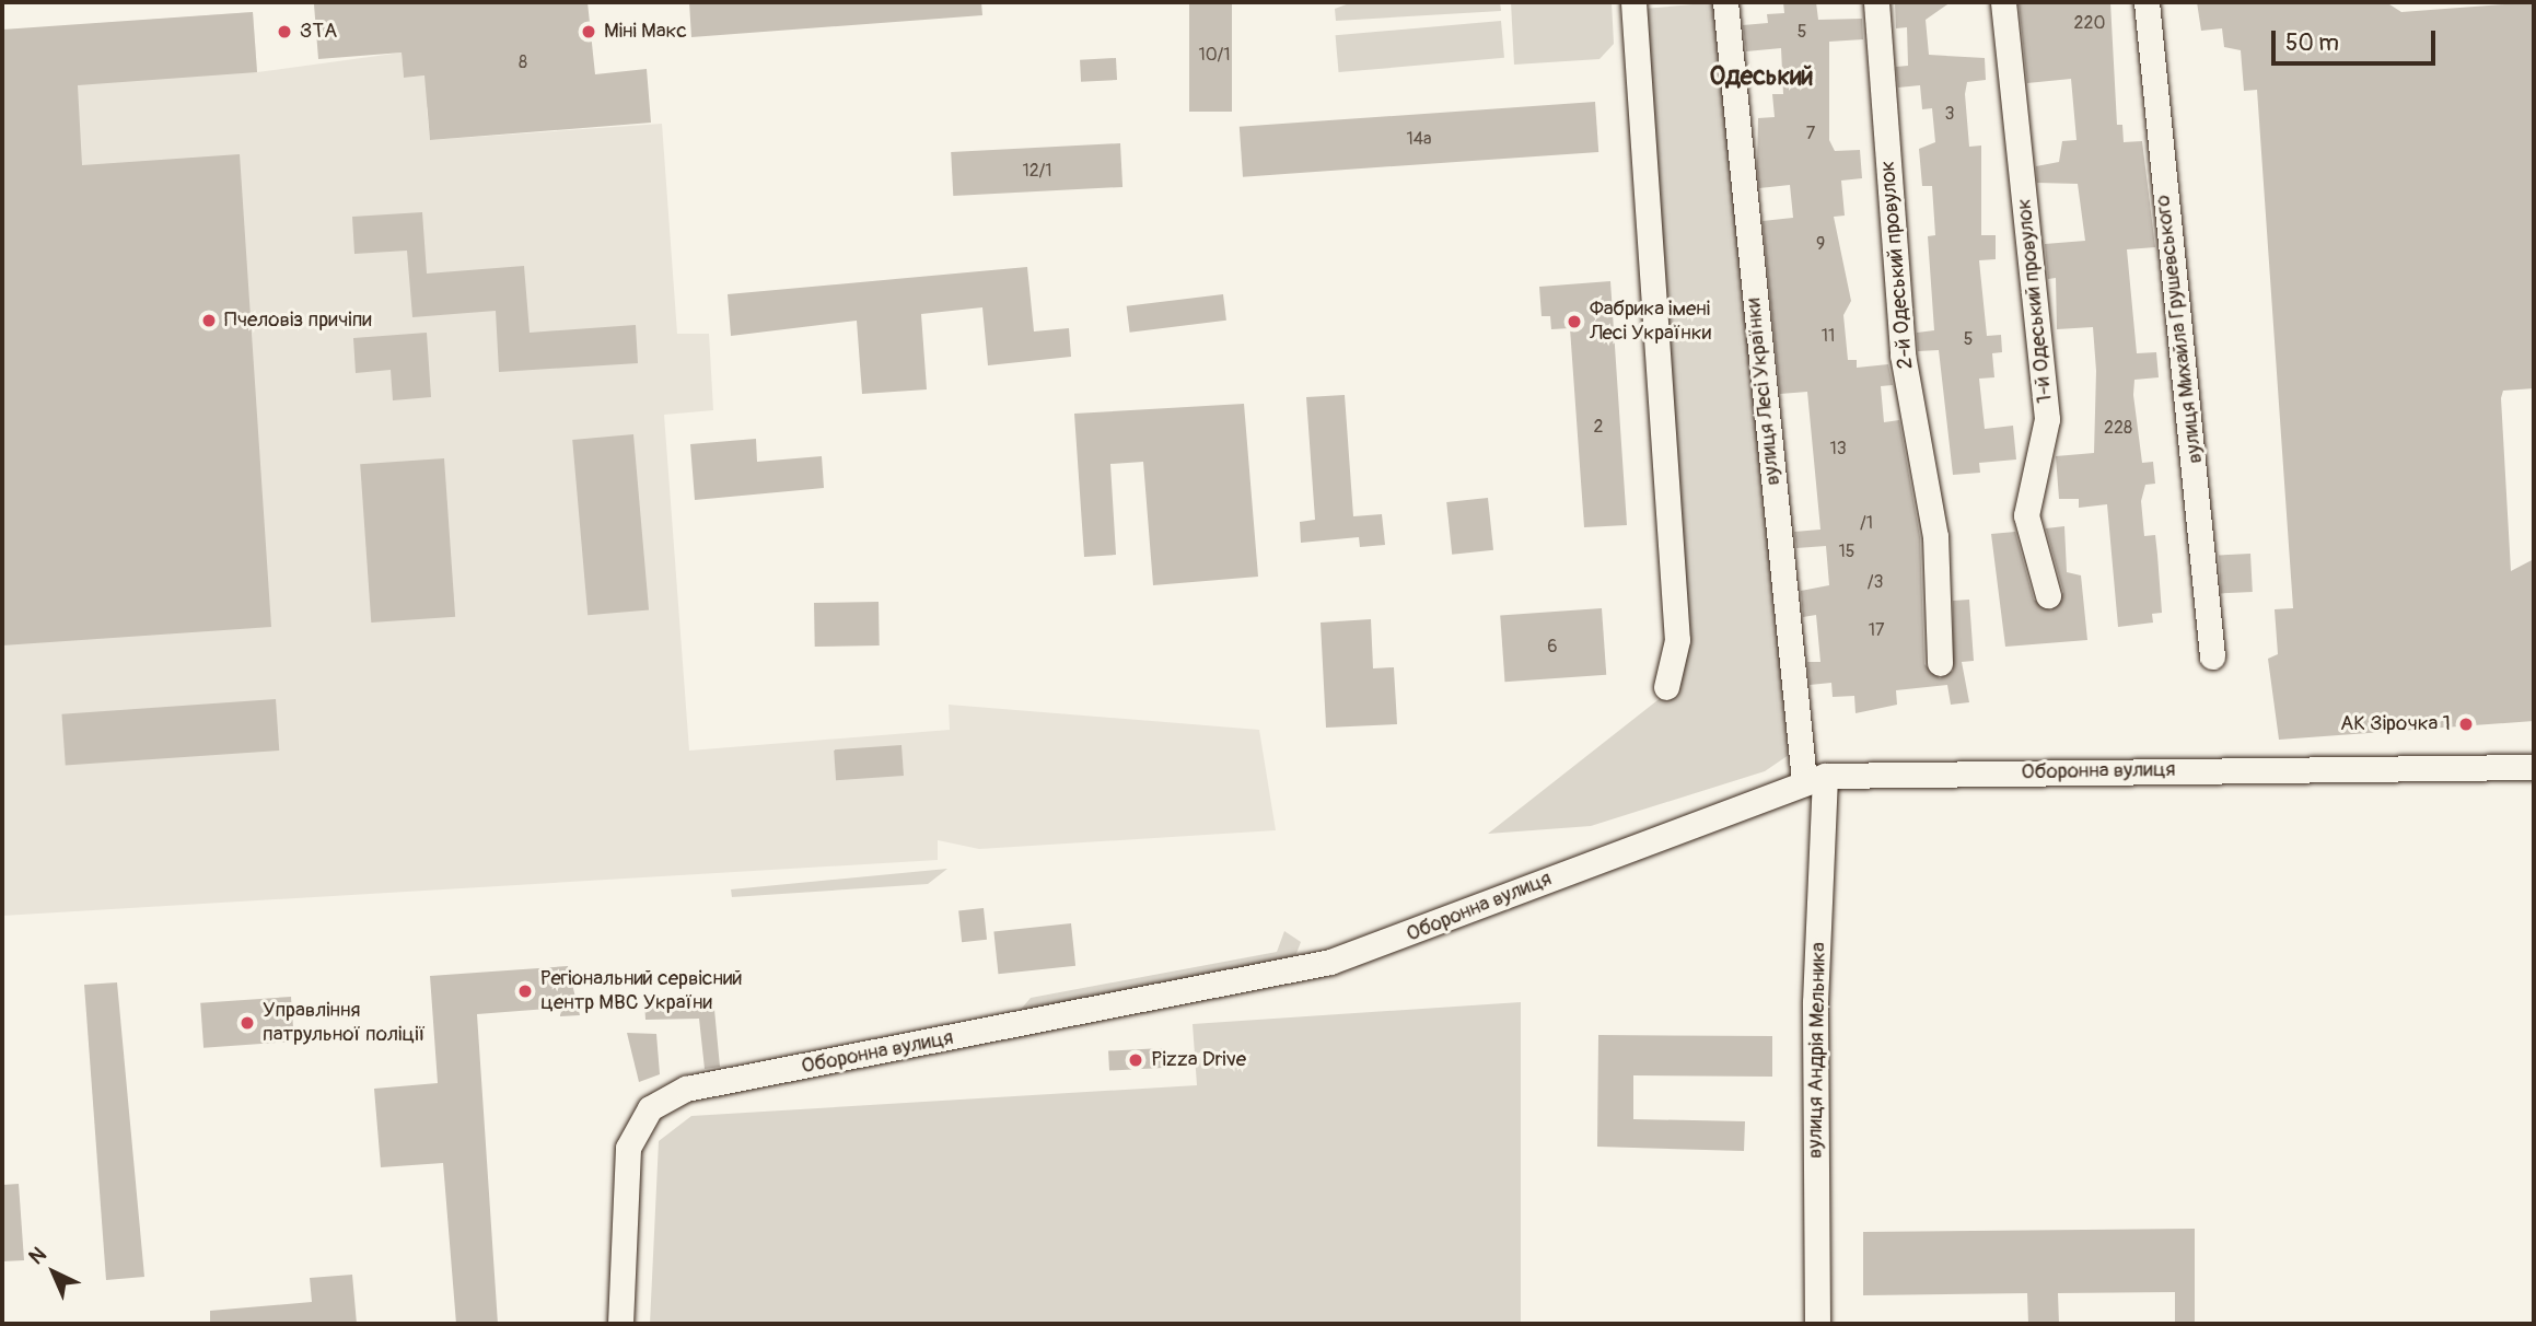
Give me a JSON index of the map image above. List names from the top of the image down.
{
  "streets": {
    "street": [
      "2-й Одеський провулок",
      "1-й Одеський провулок",
      "вулиця Михайла Грушевського",
      "вулиця Лесі Українки",
      "Оборонна вулиця",
      "вулиця Андрія Мельника"
    ]
  },
  "crossings": [
    ["вулиця Лесі Українки", "Оборонна вулиця"],
    ["вулиця Лесі Українки", "вулиця Андрія Мельника"],
    ["Оборонна вулиця", "вулиця Андрія Мельника"]
  ],
  "districts": ["Одеський"],
  "places": [
    "ЗТА",
    "Міні Макс",
    "Пчеловіз причіпи",
    "Фабрика імені Лесі Українки",
    "АК Зірочка 1",
    "Регіональний сервісний центр МВС України",
    "Управління патрульної поліції",
    "Pizza Drive"
  ],
  "house_numbers": [
    "220",
    "5",
    "10/1",
    "8",
    "3",
    "7",
    "14а",
    "12/1",
    "9",
    "11",
    "5",
    "2",
    "228",
    "13",
    "/1",
    "15",
    "/3",
    "17",
    "6"
  ],
  "scale_bar": "50 m",
  "north": "top left"
}
